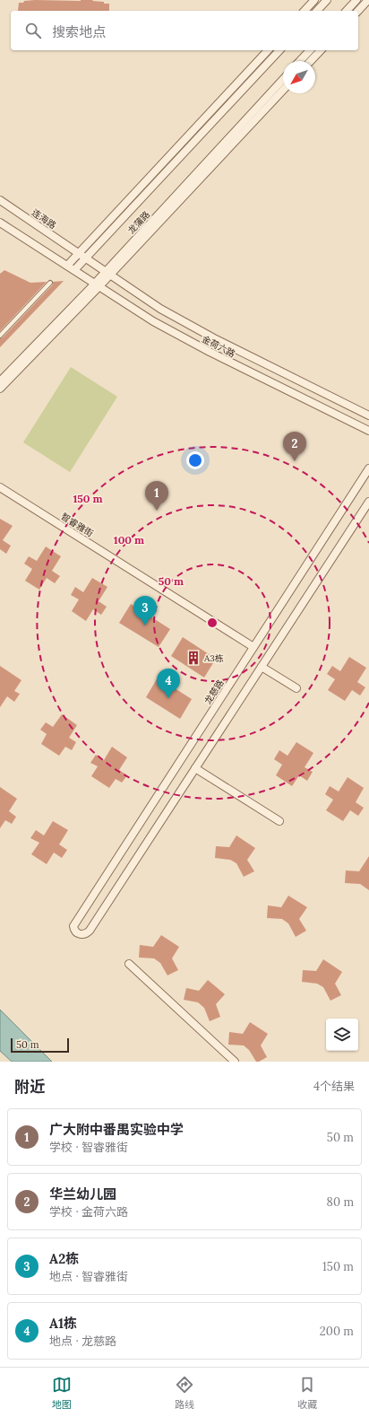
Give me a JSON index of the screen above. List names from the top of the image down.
{
  "streets": {
    "street": [
      "连海路",
      "龙蒲路",
      "金荷六路",
      "智睿雅街",
      "龙慈路"
    ]
  },
  "crossings": [
    ["连海路", "金荷六路"],
    ["龙蒲路", "金荷六路"],
    ["智睿雅街", "龙慈路"]
  ],
  "places": {
    "building": ["A3栋"]
  },
  "scale_bar": "50 m",
  "north": "bottom left",
  "page": {
    "search": "搜索地点",
    "pins": [
      "2",
      "1",
      "3",
      "4"
    ],
    "scale": "50 m",
    "heading": ["附近", "4个结果"],
    "list": [
      {
        "mark": "1",
        "name": "广大附中番禺实验中学",
        "note": "学校 · 智睿雅街",
        "value": "50 m"
      },
      {
        "mark": "2",
        "name": "华兰幼儿园",
        "note": "学校 · 金荷六路",
        "value": "80 m"
      },
      {
        "mark": "3",
        "name": "A2栋",
        "note": "地点 · 智睿雅街",
        "value": "150 m"
      },
      {
        "mark": "4",
        "name": "A1栋",
        "note": "地点 · 龙慈路",
        "value": "200 m"
      }
    ],
    "nav": ["地图", "路线", "收藏"]
  },
  "rings": ["150 m", "100 m", "50 m"]
}
